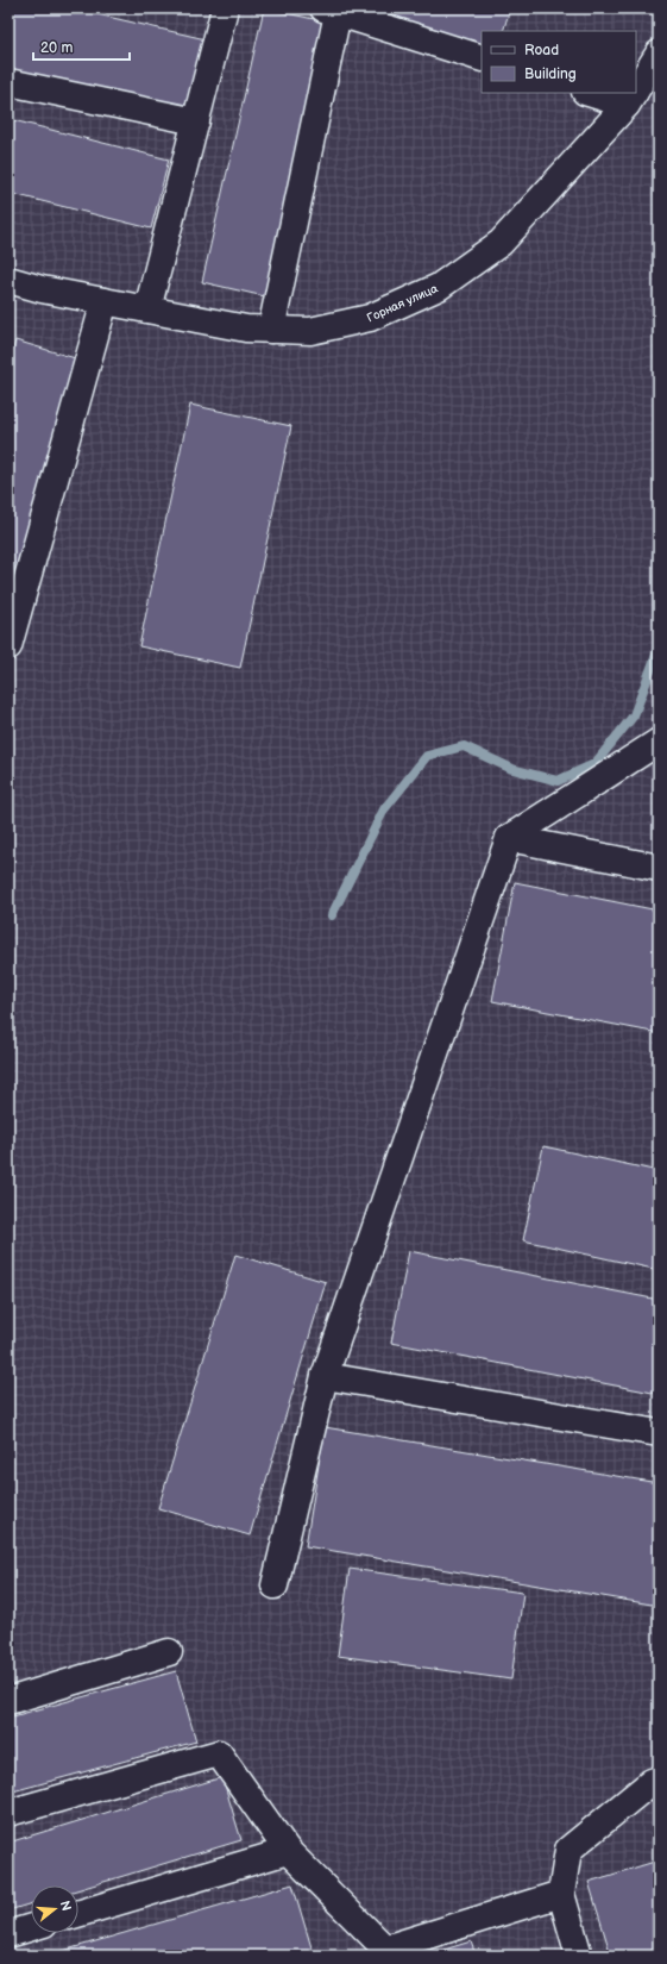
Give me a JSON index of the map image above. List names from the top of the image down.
{
  "streets": {
    "street": ["Горная улица"]
  },
  "legend": ["Road", "Building"],
  "scale_bar": "20 m",
  "north": "right"
}
